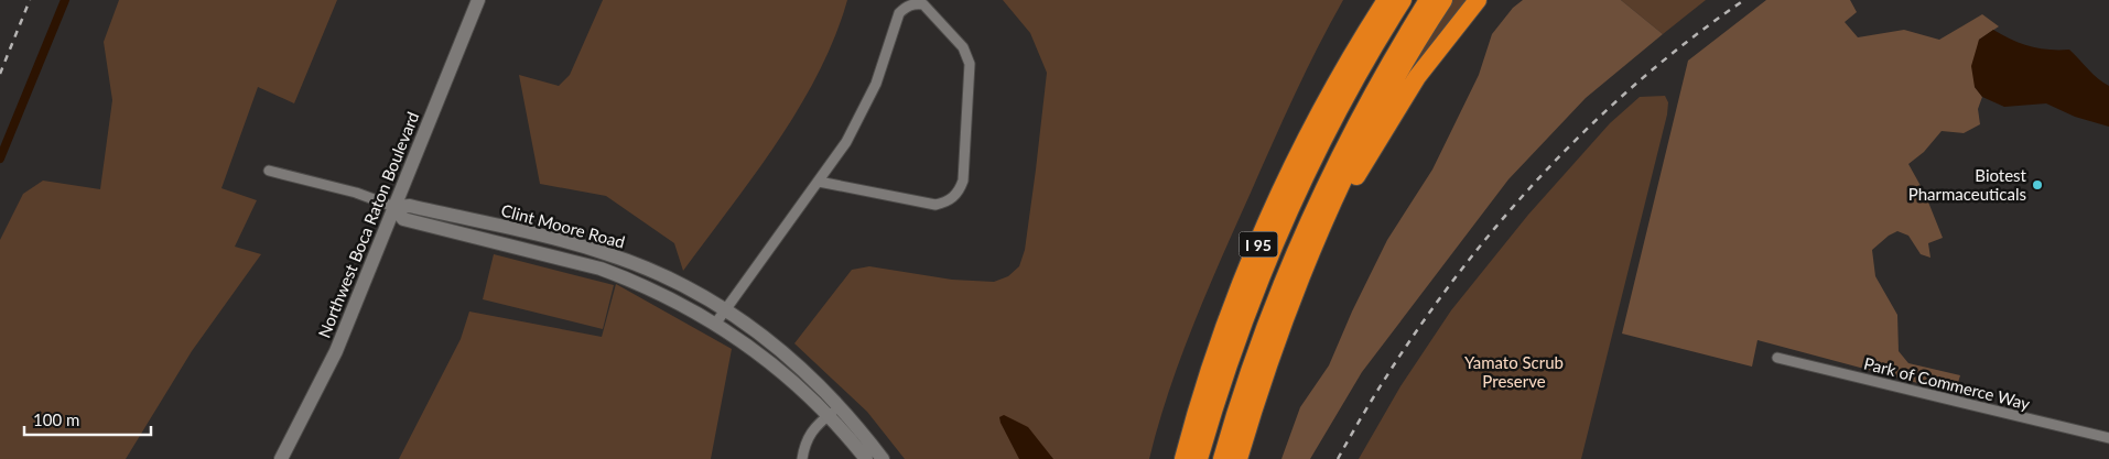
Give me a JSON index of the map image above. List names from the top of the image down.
{
  "streets": {
    "highway": ["I 95"],
    "street": ["Northwest Boca Raton Boulevard", "Clint Moore Road", "Park of Commerce Way"]
  },
  "crossings": [
    ["Northwest Boca Raton Boulevard", "Clint Moore Road"]
  ],
  "parks": ["Yamato Scrub Preserve"],
  "places": ["Biotest Pharmaceuticals"],
  "scale_bar": "100 m"
}
